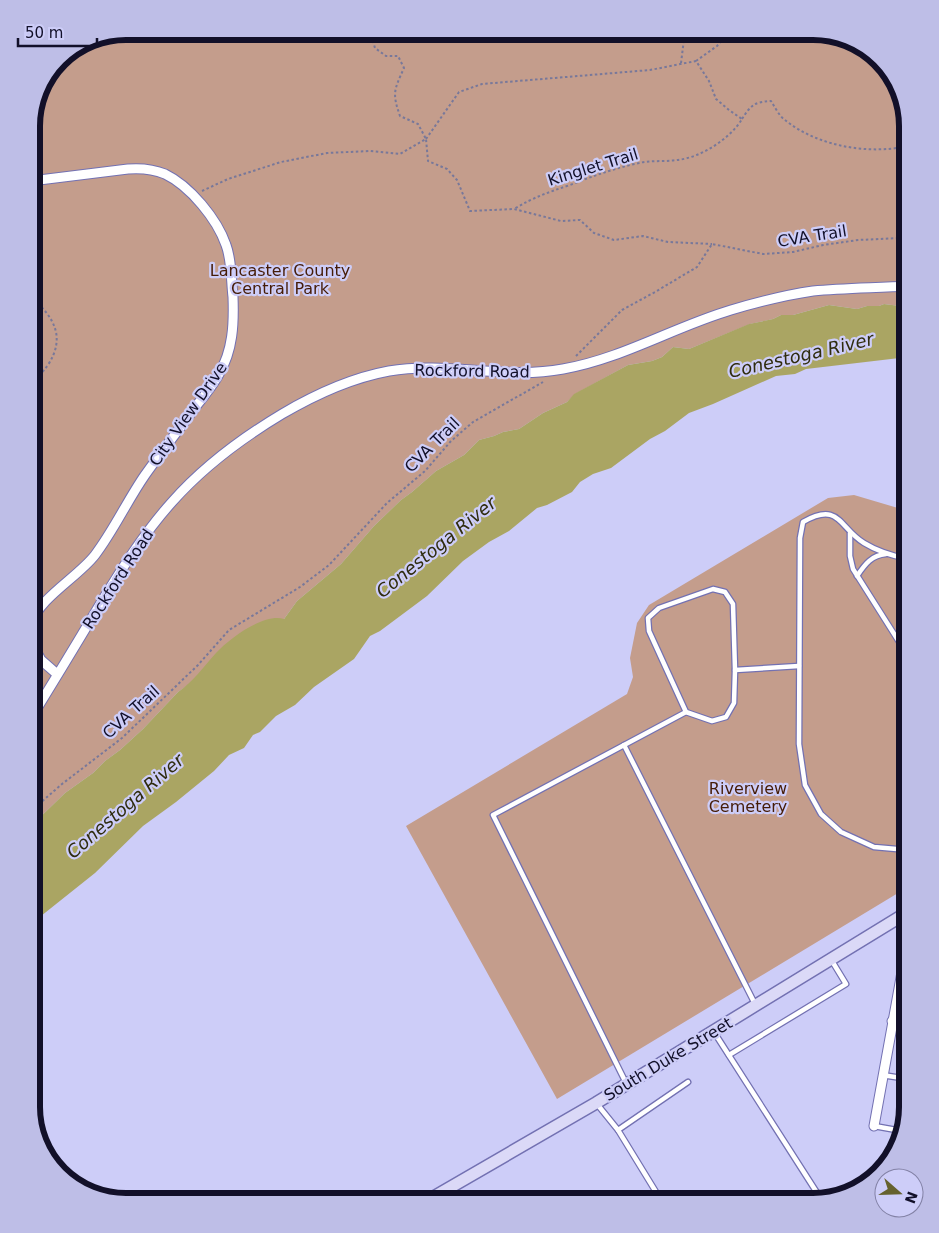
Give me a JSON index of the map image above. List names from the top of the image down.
{
  "streets": {
    "main road": ["South Duke Street"],
    "street": ["Rockford Road", "City View Drive"],
    "path": ["Kinglet Trail", "CVA Trail"]
  },
  "crossings": [
    ["CVA Trail", "Rockford Road"]
  ],
  "water": ["Conestoga River"],
  "parks": ["Lancaster County Central Park", "Riverview Cemetery"],
  "scale_bar": "50 m",
  "north": "right"
}
